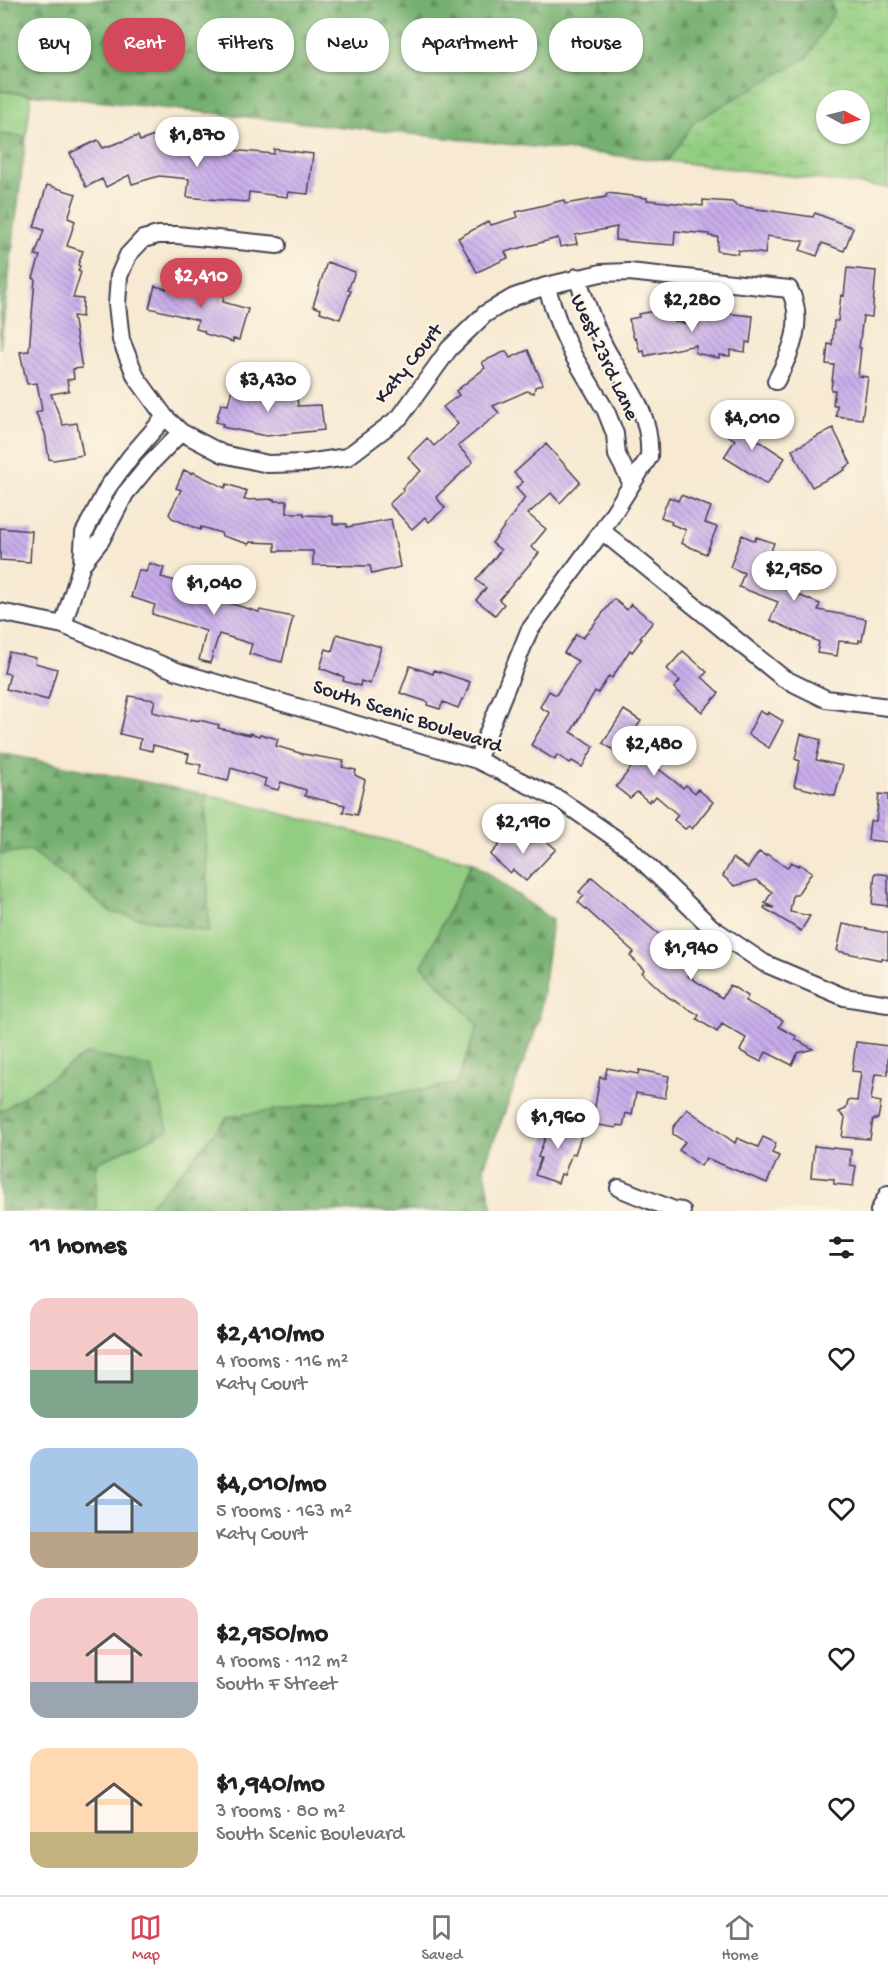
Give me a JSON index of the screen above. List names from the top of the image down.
{
  "streets": {
    "street": ["West 23rd Lane", "Katy Court", "South Scenic Boulevard"]
  },
  "crossings": [
    ["West 23rd Lane", "Katy Court"],
    ["West 23rd Lane", "South Scenic Boulevard"]
  ],
  "north": "right",
  "page": {
    "chip": [
      "Buy",
      "Rent",
      "Filters",
      "New",
      "Apartment",
      "House"
    ],
    "price": [
      "$1,870",
      "$2,410",
      "$2,280",
      "$3,430",
      "$4,010",
      "$2,950",
      "$1,040",
      "$2,480",
      "$2,190",
      "$1,940",
      "$1,960"
    ],
    "heading": "11 homes",
    "list": [
      {
        "name": "$2,410/mo",
        "note": "4 rooms · 116 m² · Katy Court"
      },
      {
        "name": "$4,010/mo",
        "note": "5 rooms · 163 m² · Katy Court"
      },
      {
        "name": "$2,950/mo",
        "note": "4 rooms · 112 m² · South F Street"
      },
      {
        "name": "$1,940/mo",
        "note": "3 rooms · 80 m² · South Scenic Boulevard"
      }
    ],
    "tabs": ["Map", "Saved", "Home"]
  }
}
